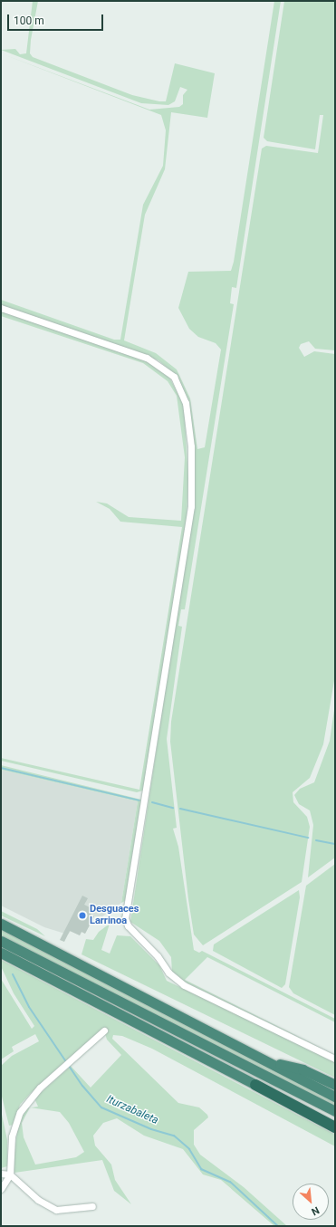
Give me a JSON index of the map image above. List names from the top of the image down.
{
  "water": ["Iturzabaleta"],
  "places": ["Desguaces Larrinoa"],
  "scale_bar": "100 m",
  "north": "bottom right"
}
